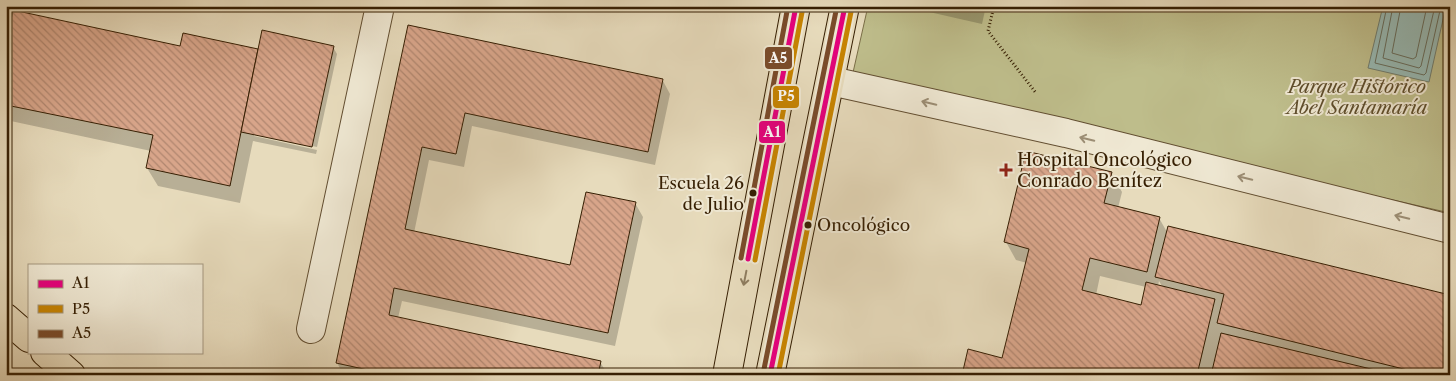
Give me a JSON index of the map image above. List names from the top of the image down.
{
  "parks": ["Parque Histórico Abel Santamaría"],
  "places": {
    "health": ["Hospital Oncológico Conrado Benítez"],
    "other": ["Escuela 26 de Julio", "Oncológico"]
  },
  "lines": ["transit line A1", "transit line A5", "transit line P5"],
  "legend": ["A1", "P5", "A5"]
}
